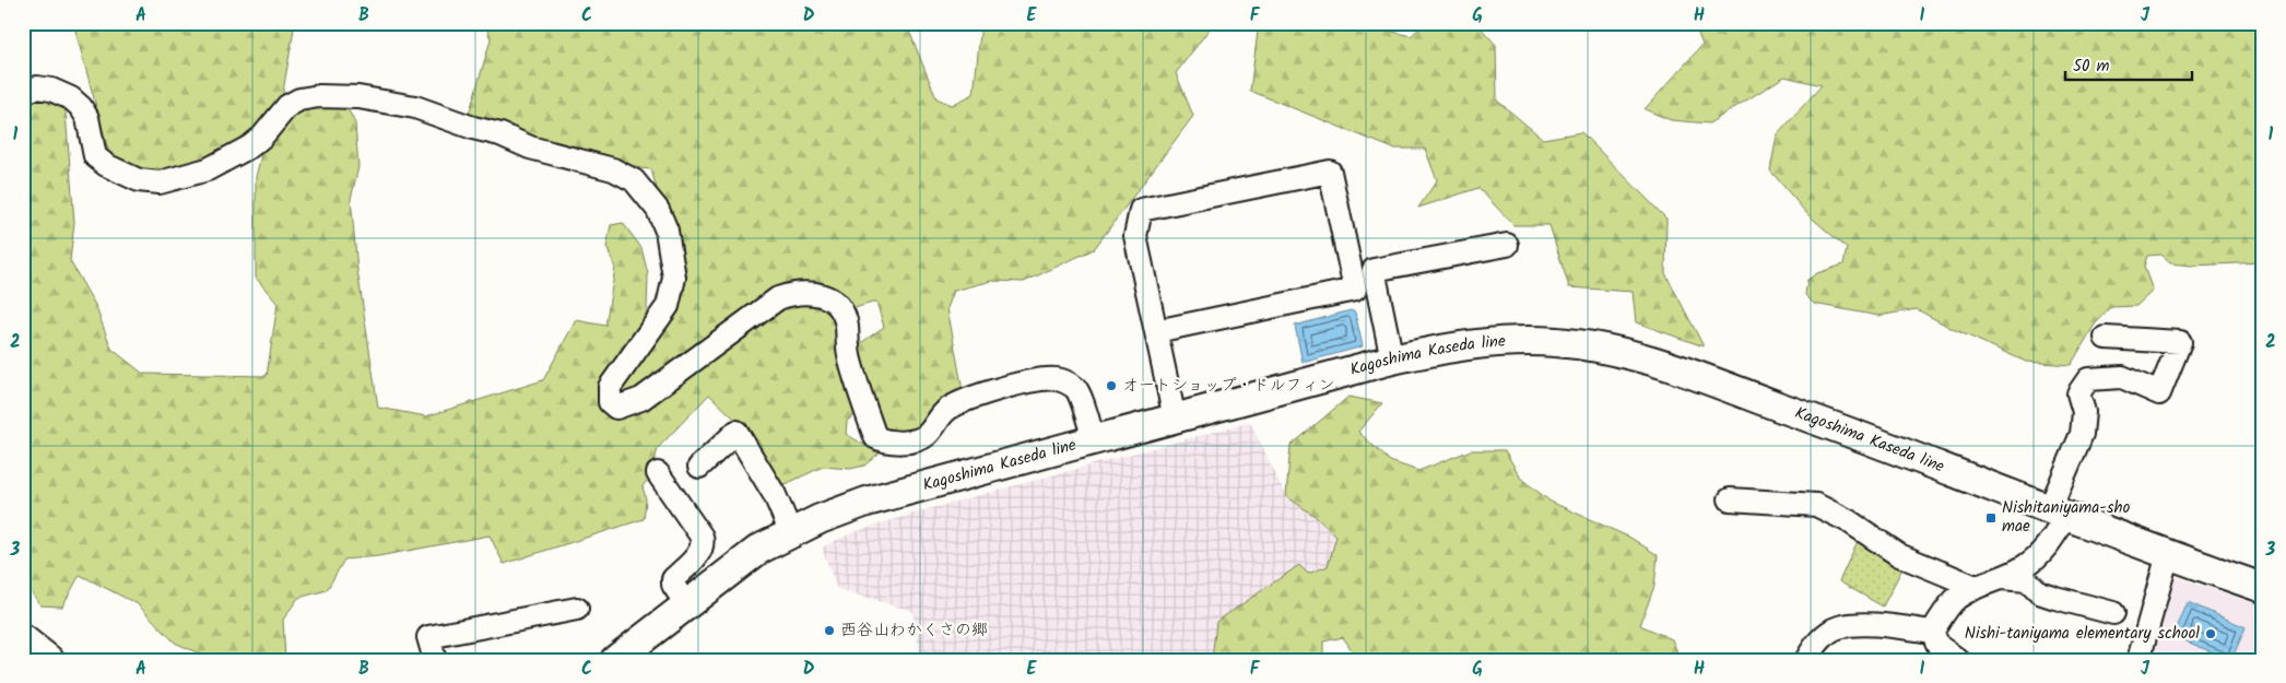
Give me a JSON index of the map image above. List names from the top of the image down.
{
  "streets": {
    "main road": ["Kagoshima Kaseda line"]
  },
  "places": {
    "other": ["オートショップ・ドルフィン", "西谷山わかくさの郷", "Nishi-taniyama elementary school"],
    "transit": ["Nishitaniyama-sho mae"]
  },
  "scale_bar": "50 m",
  "grid": {
    "columns": [
      "A",
      "B",
      "C",
      "D",
      "E",
      "F",
      "G",
      "H",
      "I",
      "J"
    ],
    "rows": ["1", "2", "3"]
  }
}
